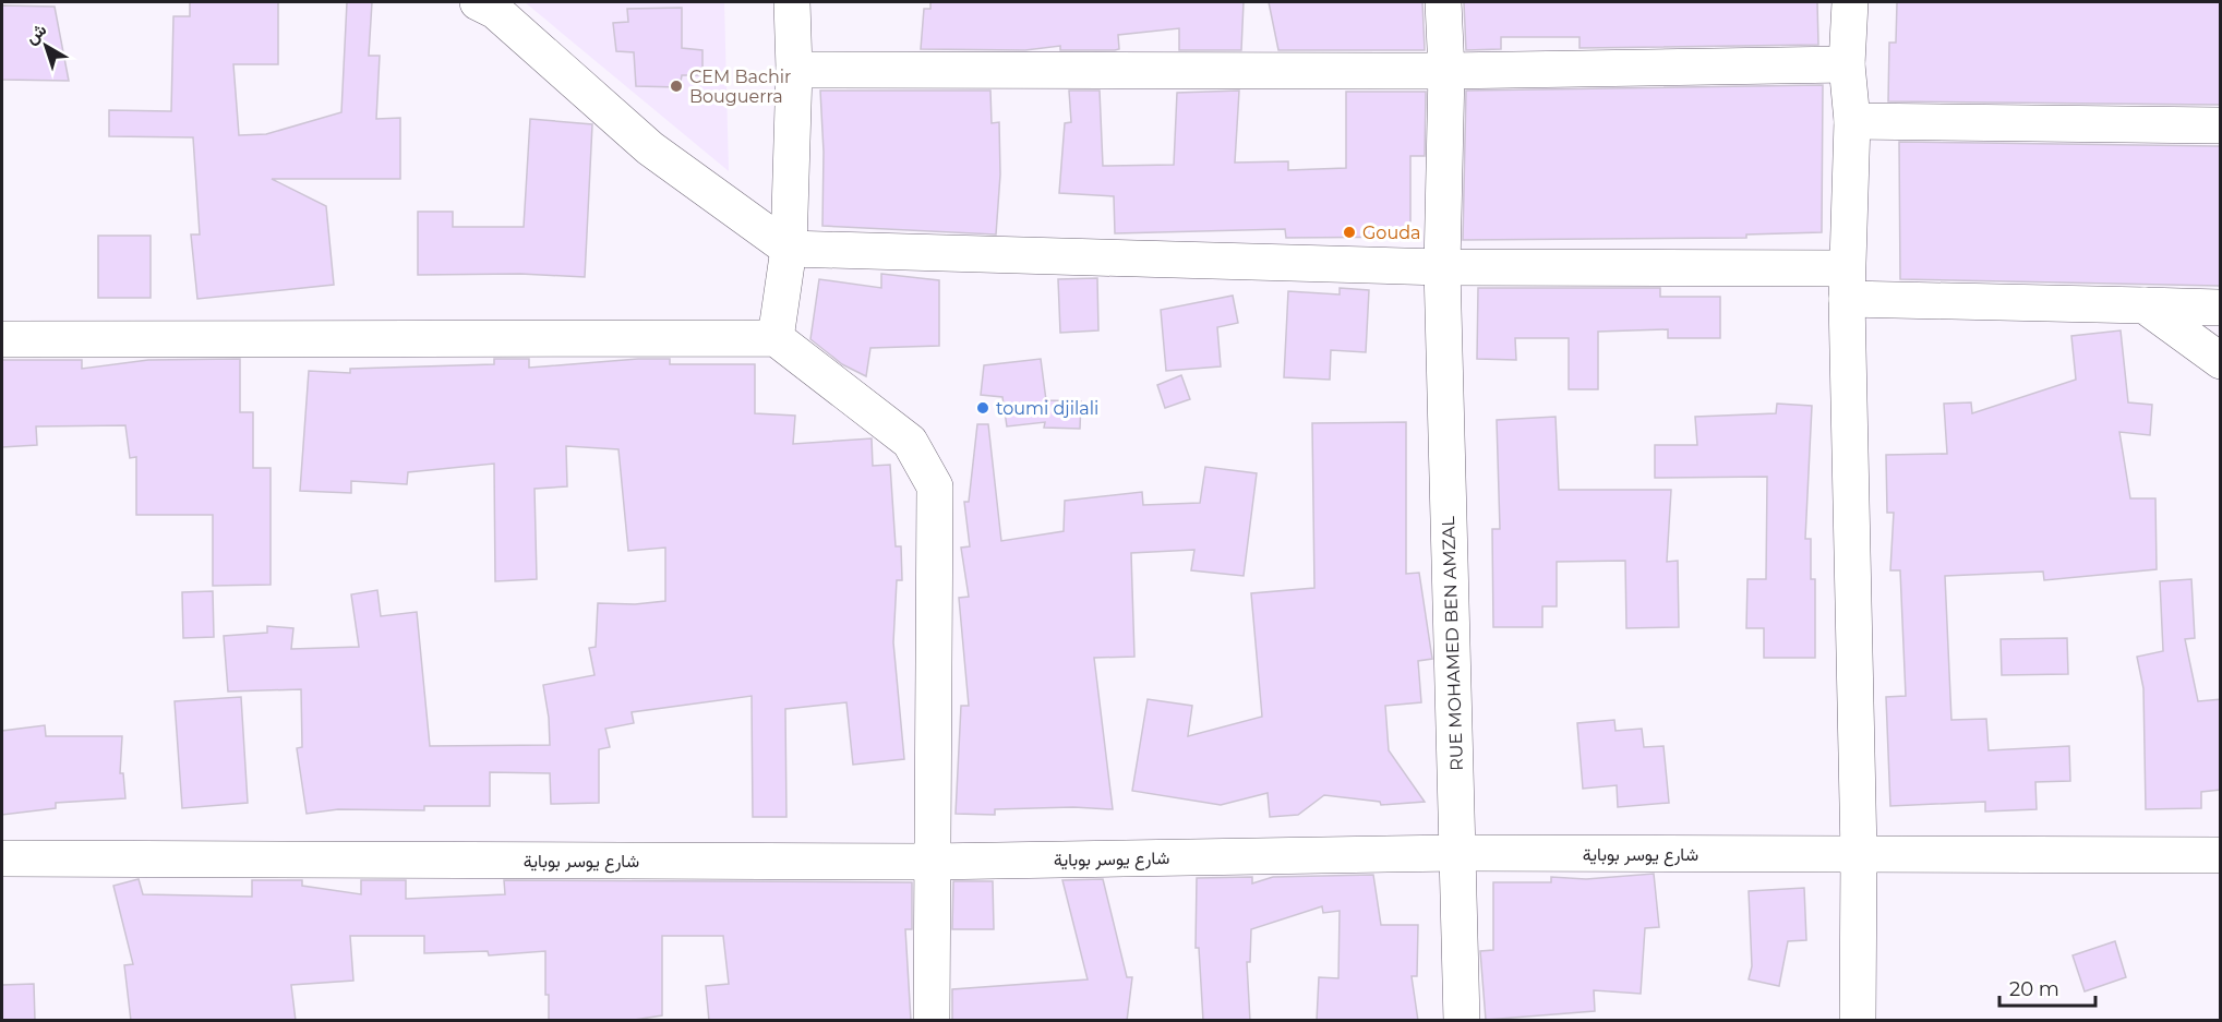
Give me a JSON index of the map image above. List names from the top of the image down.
{
  "streets": {
    "street": ["RUE MOHAMED BEN AMZAL", "شارع يوسر بوباية"]
  },
  "crossings": [
    ["RUE MOHAMED BEN AMZAL", "شارع يوسر بوباية"]
  ],
  "places": ["CEM Bachir Bouguerra", "Gouda", "toumi djilali"],
  "scale_bar": "20 m",
  "north": "top left"
}
